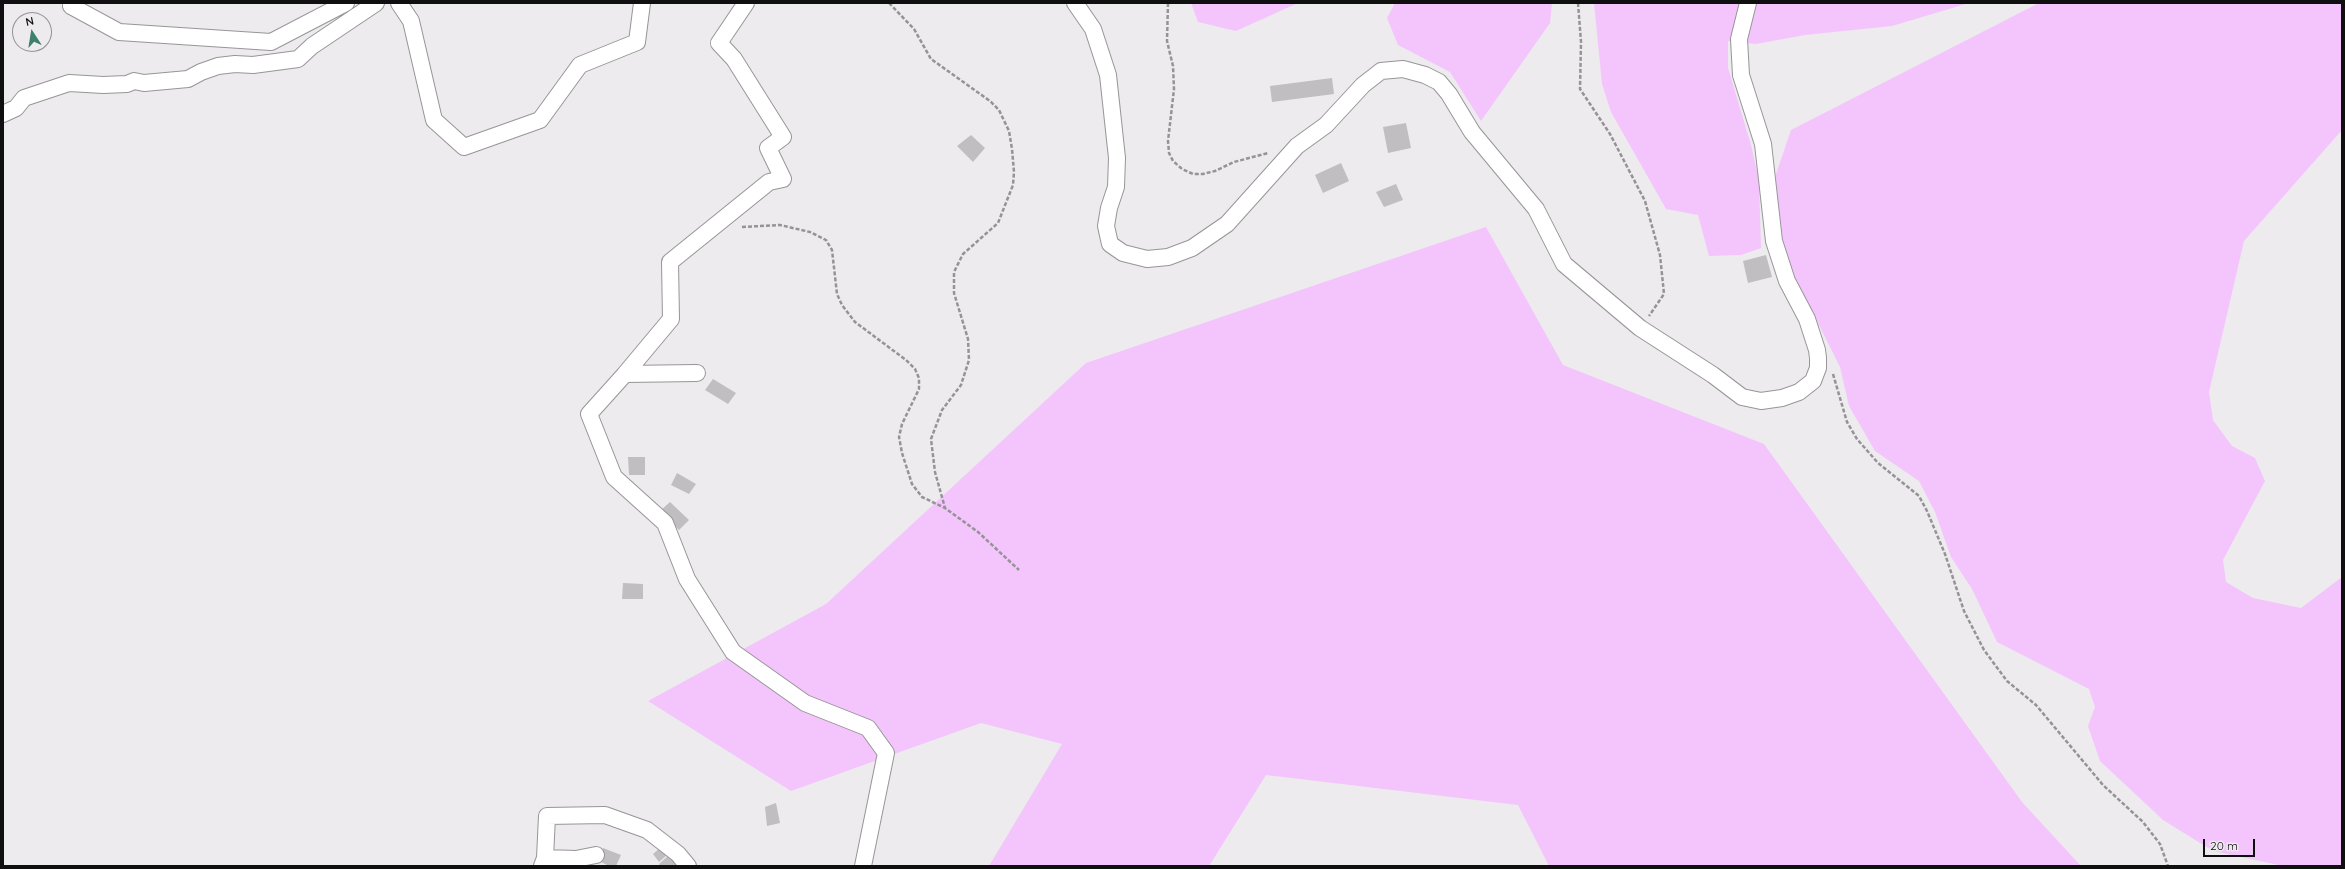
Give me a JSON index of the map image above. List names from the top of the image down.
{
  "scale_bar": "20 m",
  "north": "top"
}
